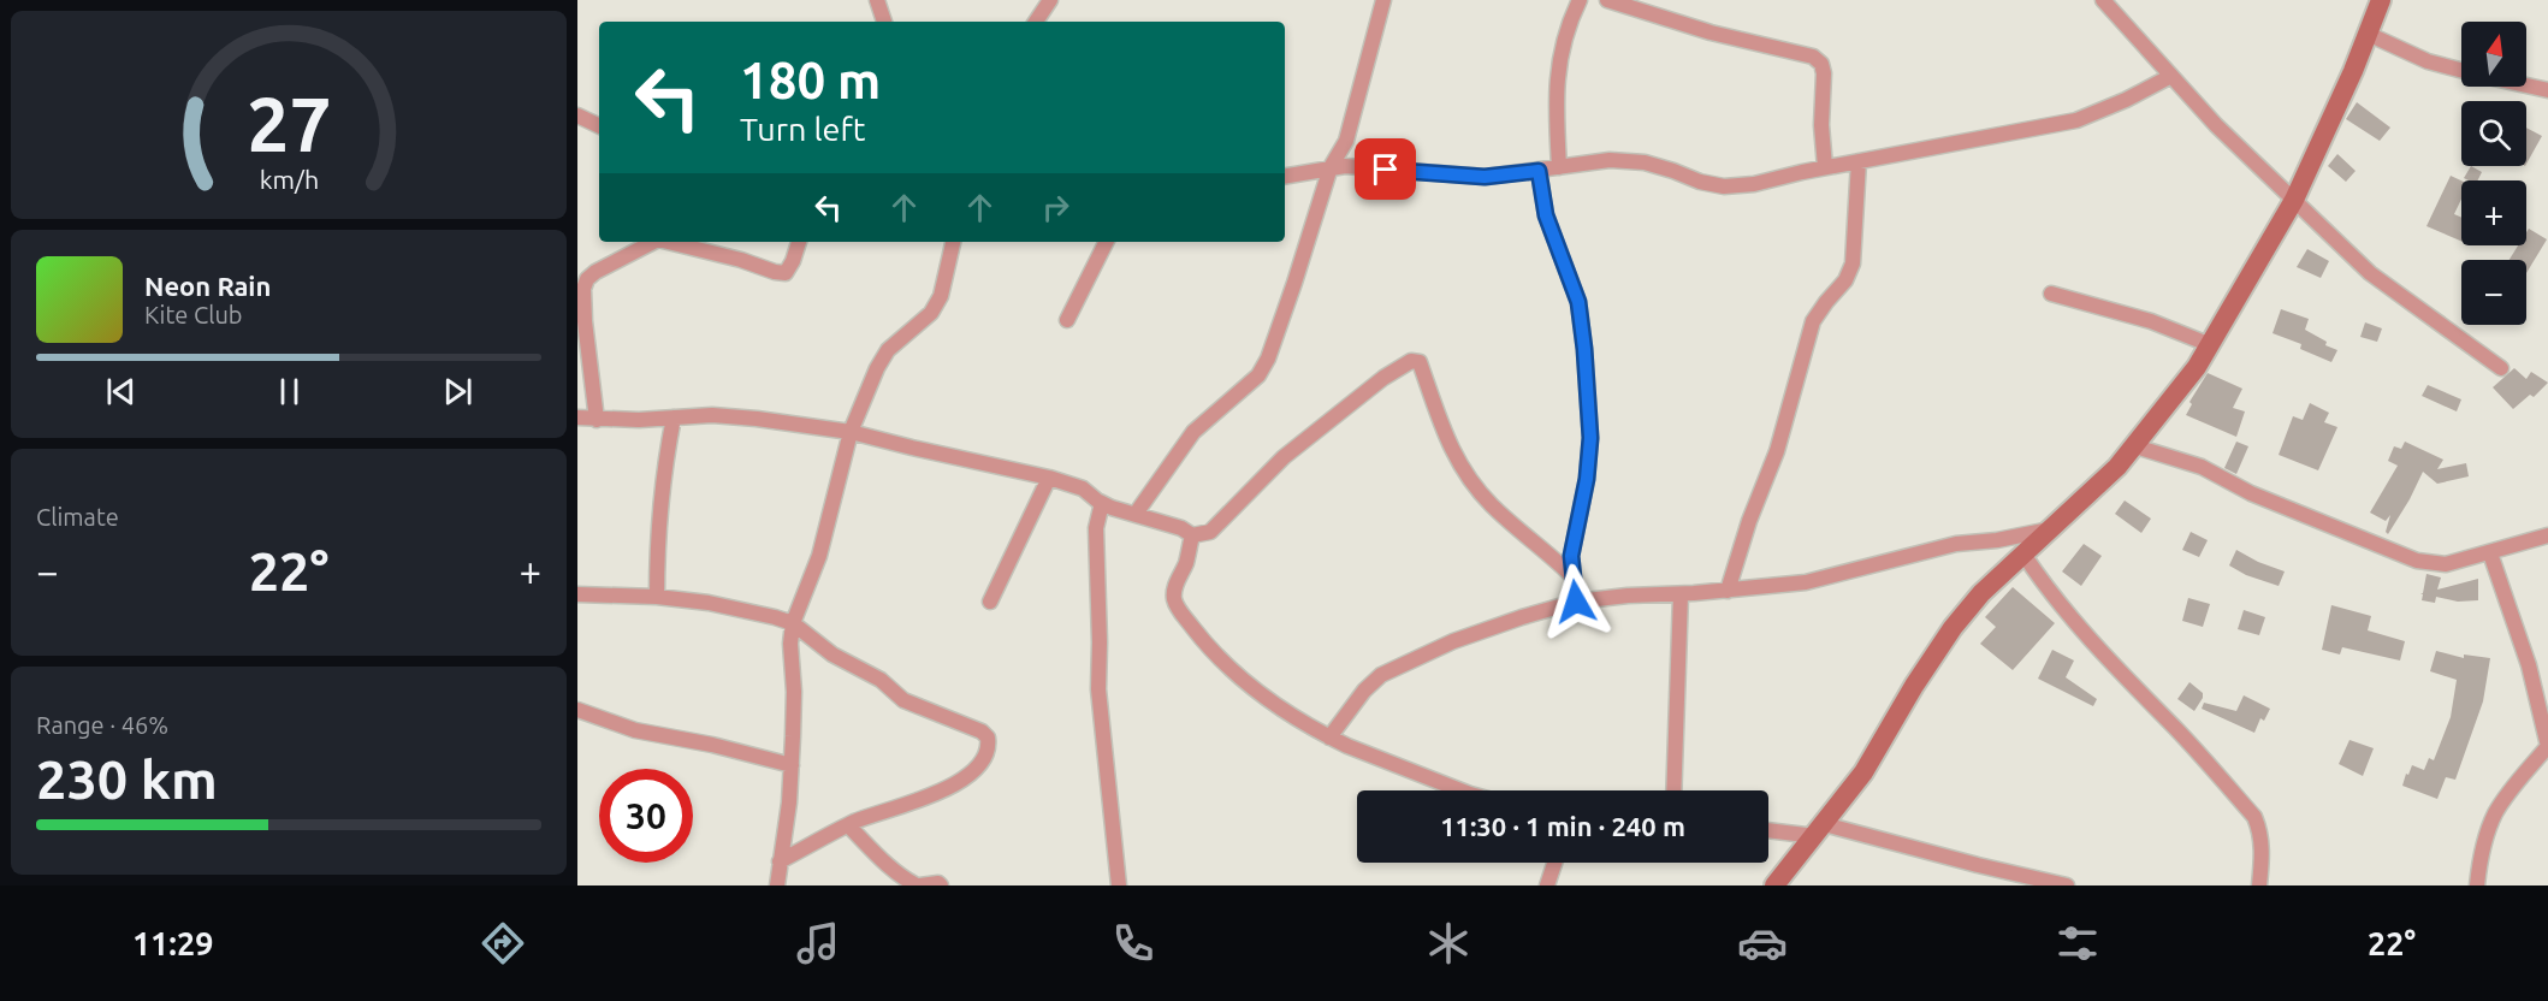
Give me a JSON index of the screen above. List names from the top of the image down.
{
  "north": "top",
  "page": {
    "map_buttons": ["+", "−"],
    "turn": ["180 m", "Turn left"],
    "song": ["Neon Rain", "Kite Club"],
    "tile": [
      "Climate",
      ["Range · 46%", "230 km"]
    ],
    "heat": ["−", "22°", "+"],
    "limit": "30",
    "trip": "11:30 · 1 min · 240 m",
    "tabs": ["11:29", "22°"],
    "gauge": ["27", "km/h"]
  }
}
